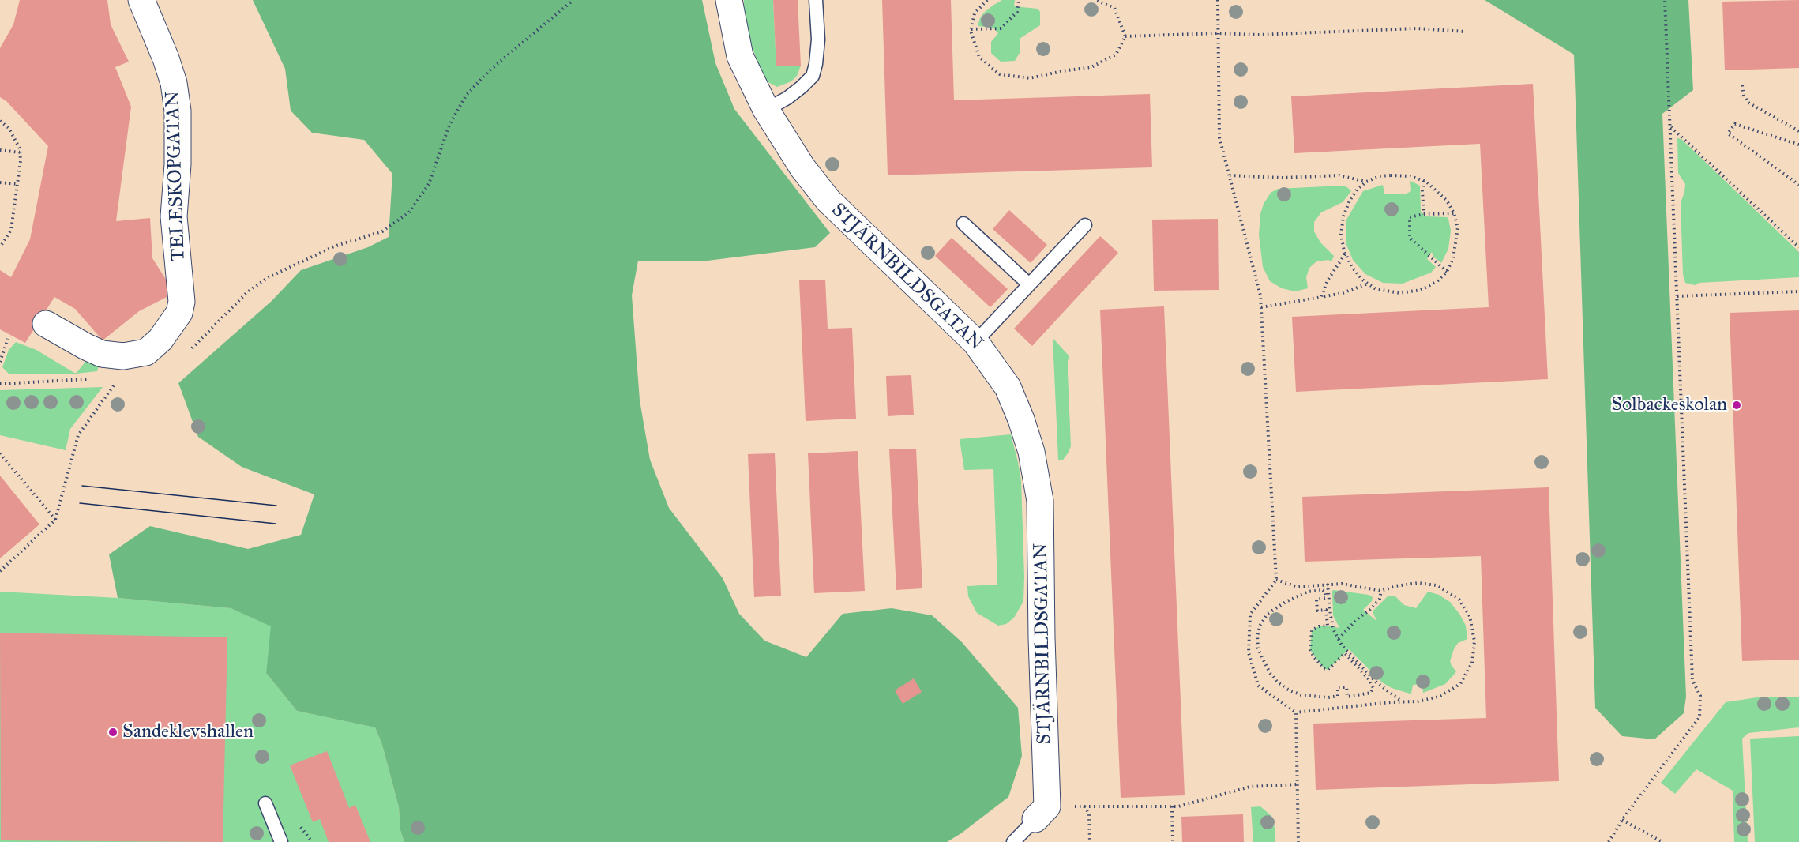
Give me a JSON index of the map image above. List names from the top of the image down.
{
  "streets": {
    "street": ["TELESKOPGATAN", "STJÄRNBILDSGATAN"]
  },
  "places": ["Solbackeskolan", "Sandeklevshallen"]
}
